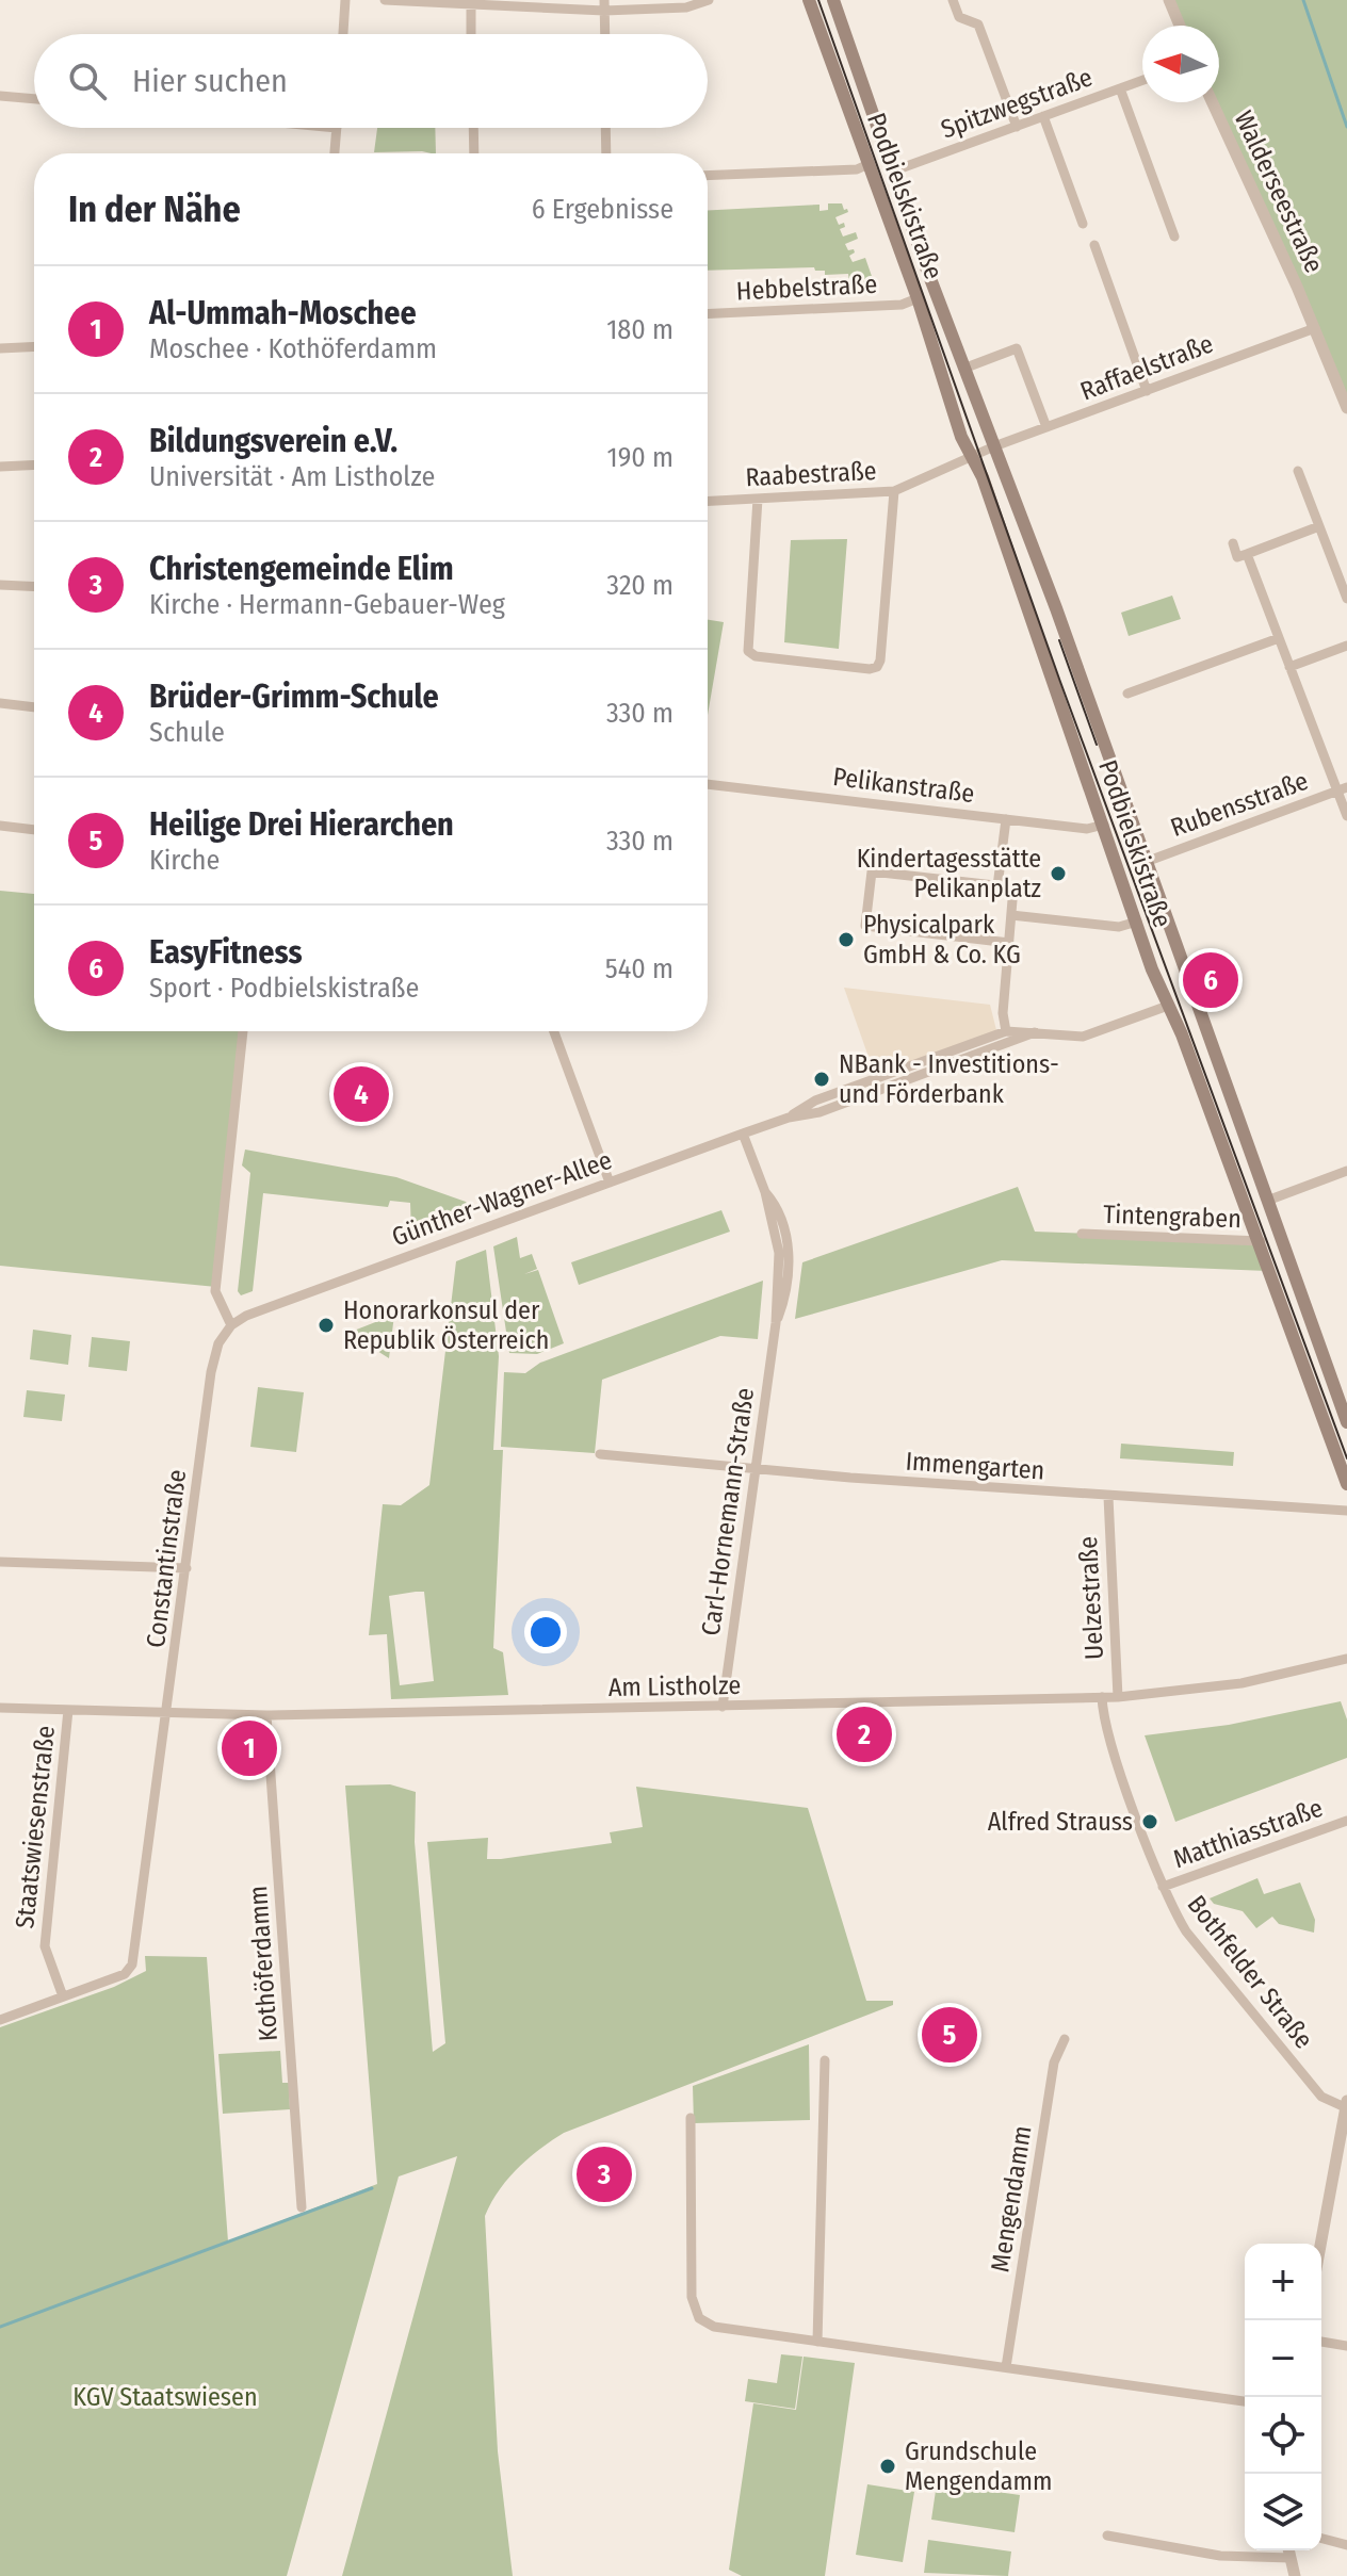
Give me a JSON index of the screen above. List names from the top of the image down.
{
  "streets": {
    "main road": ["Podbielskistraße"],
    "street": [
      "Spitzwegstraße",
      "Walderseestraße",
      "Hebbelstraße",
      "Raffaelstraße",
      "Raabestraße",
      "Pelikanstraße",
      "Rubensstraße",
      "Günther-Wagner-Allee",
      "Tintengraben",
      "Immengarten",
      "Carl-Hornemann-Straße",
      "Constantinstraße",
      "Uelzestraße",
      "Am Listholze",
      "Staatswiesenstraße",
      "Matthiasstraße",
      "Kothöferdamm",
      "Bothfelder Straße",
      "Mengendamm"
    ]
  },
  "crossings": [
    ["Spitzwegstraße", "Podbielskistraße"],
    ["Walderseestraße", "Raffaelstraße"],
    ["Podbielskistraße", "Hebbelstraße"],
    ["Podbielskistraße", "Raffaelstraße"],
    ["Podbielskistraße", "Raabestraße"],
    ["Podbielskistraße", "Pelikanstraße"],
    ["Podbielskistraße", "Rubensstraße"],
    ["Podbielskistraße", "Günther-Wagner-Allee"],
    ["Podbielskistraße", "Tintengraben"],
    ["Günther-Wagner-Allee", "Carl-Hornemann-Straße"],
    ["Günther-Wagner-Allee", "Constantinstraße"],
    ["Immengarten", "Carl-Hornemann-Straße"],
    ["Immengarten", "Uelzestraße"],
    ["Carl-Hornemann-Straße", "Am Listholze"],
    ["Constantinstraße", "Am Listholze"],
    ["Constantinstraße", "Staatswiesenstraße"],
    ["Uelzestraße", "Am Listholze"],
    ["Am Listholze", "Staatswiesenstraße"],
    ["Am Listholze", "Kothöferdamm"],
    ["Am Listholze", "Bothfelder Straße"],
    ["Matthiasstraße", "Bothfelder Straße"]
  ],
  "parks": ["KGV Staatswiesen"],
  "places": [
    "Kindertagesstätte Pelikanplatz",
    "Physicalpark GmbH & Co. KG",
    "NBank - Investitions- und Förderbank",
    "Honorarkonsul der Republik Österreich",
    "Alfred Strauss",
    "Grundschule Mengendamm"
  ],
  "north": "left",
  "page": {
    "search": "Hier suchen",
    "heading": ["In der Nähe", "6 Ergebnisse"],
    "list": [
      {
        "mark": "1",
        "name": "Al-Ummah-Moschee",
        "note": "Moschee · Kothöferdamm",
        "value": "180 m"
      },
      {
        "mark": "2",
        "name": "Bildungsverein e.V.",
        "note": "Universität · Am Listholze",
        "value": "190 m"
      },
      {
        "mark": "3",
        "name": "Christengemeinde Elim",
        "note": "Kirche · Hermann-Gebauer-Weg",
        "value": "320 m"
      },
      {
        "mark": "4",
        "name": "Brüder-Grimm-Schule",
        "note": "Schule",
        "value": "330 m"
      },
      {
        "mark": "5",
        "name": "Heilige Drei Hierarchen",
        "note": "Kirche",
        "value": "330 m"
      },
      {
        "mark": "6",
        "name": "EasyFitness",
        "note": "Sport · Podbielskistraße",
        "value": "540 m"
      }
    ],
    "pins": [
      "6",
      "4",
      "2",
      "1",
      "5",
      "3"
    ],
    "map_buttons": ["+", "−"]
  }
}
